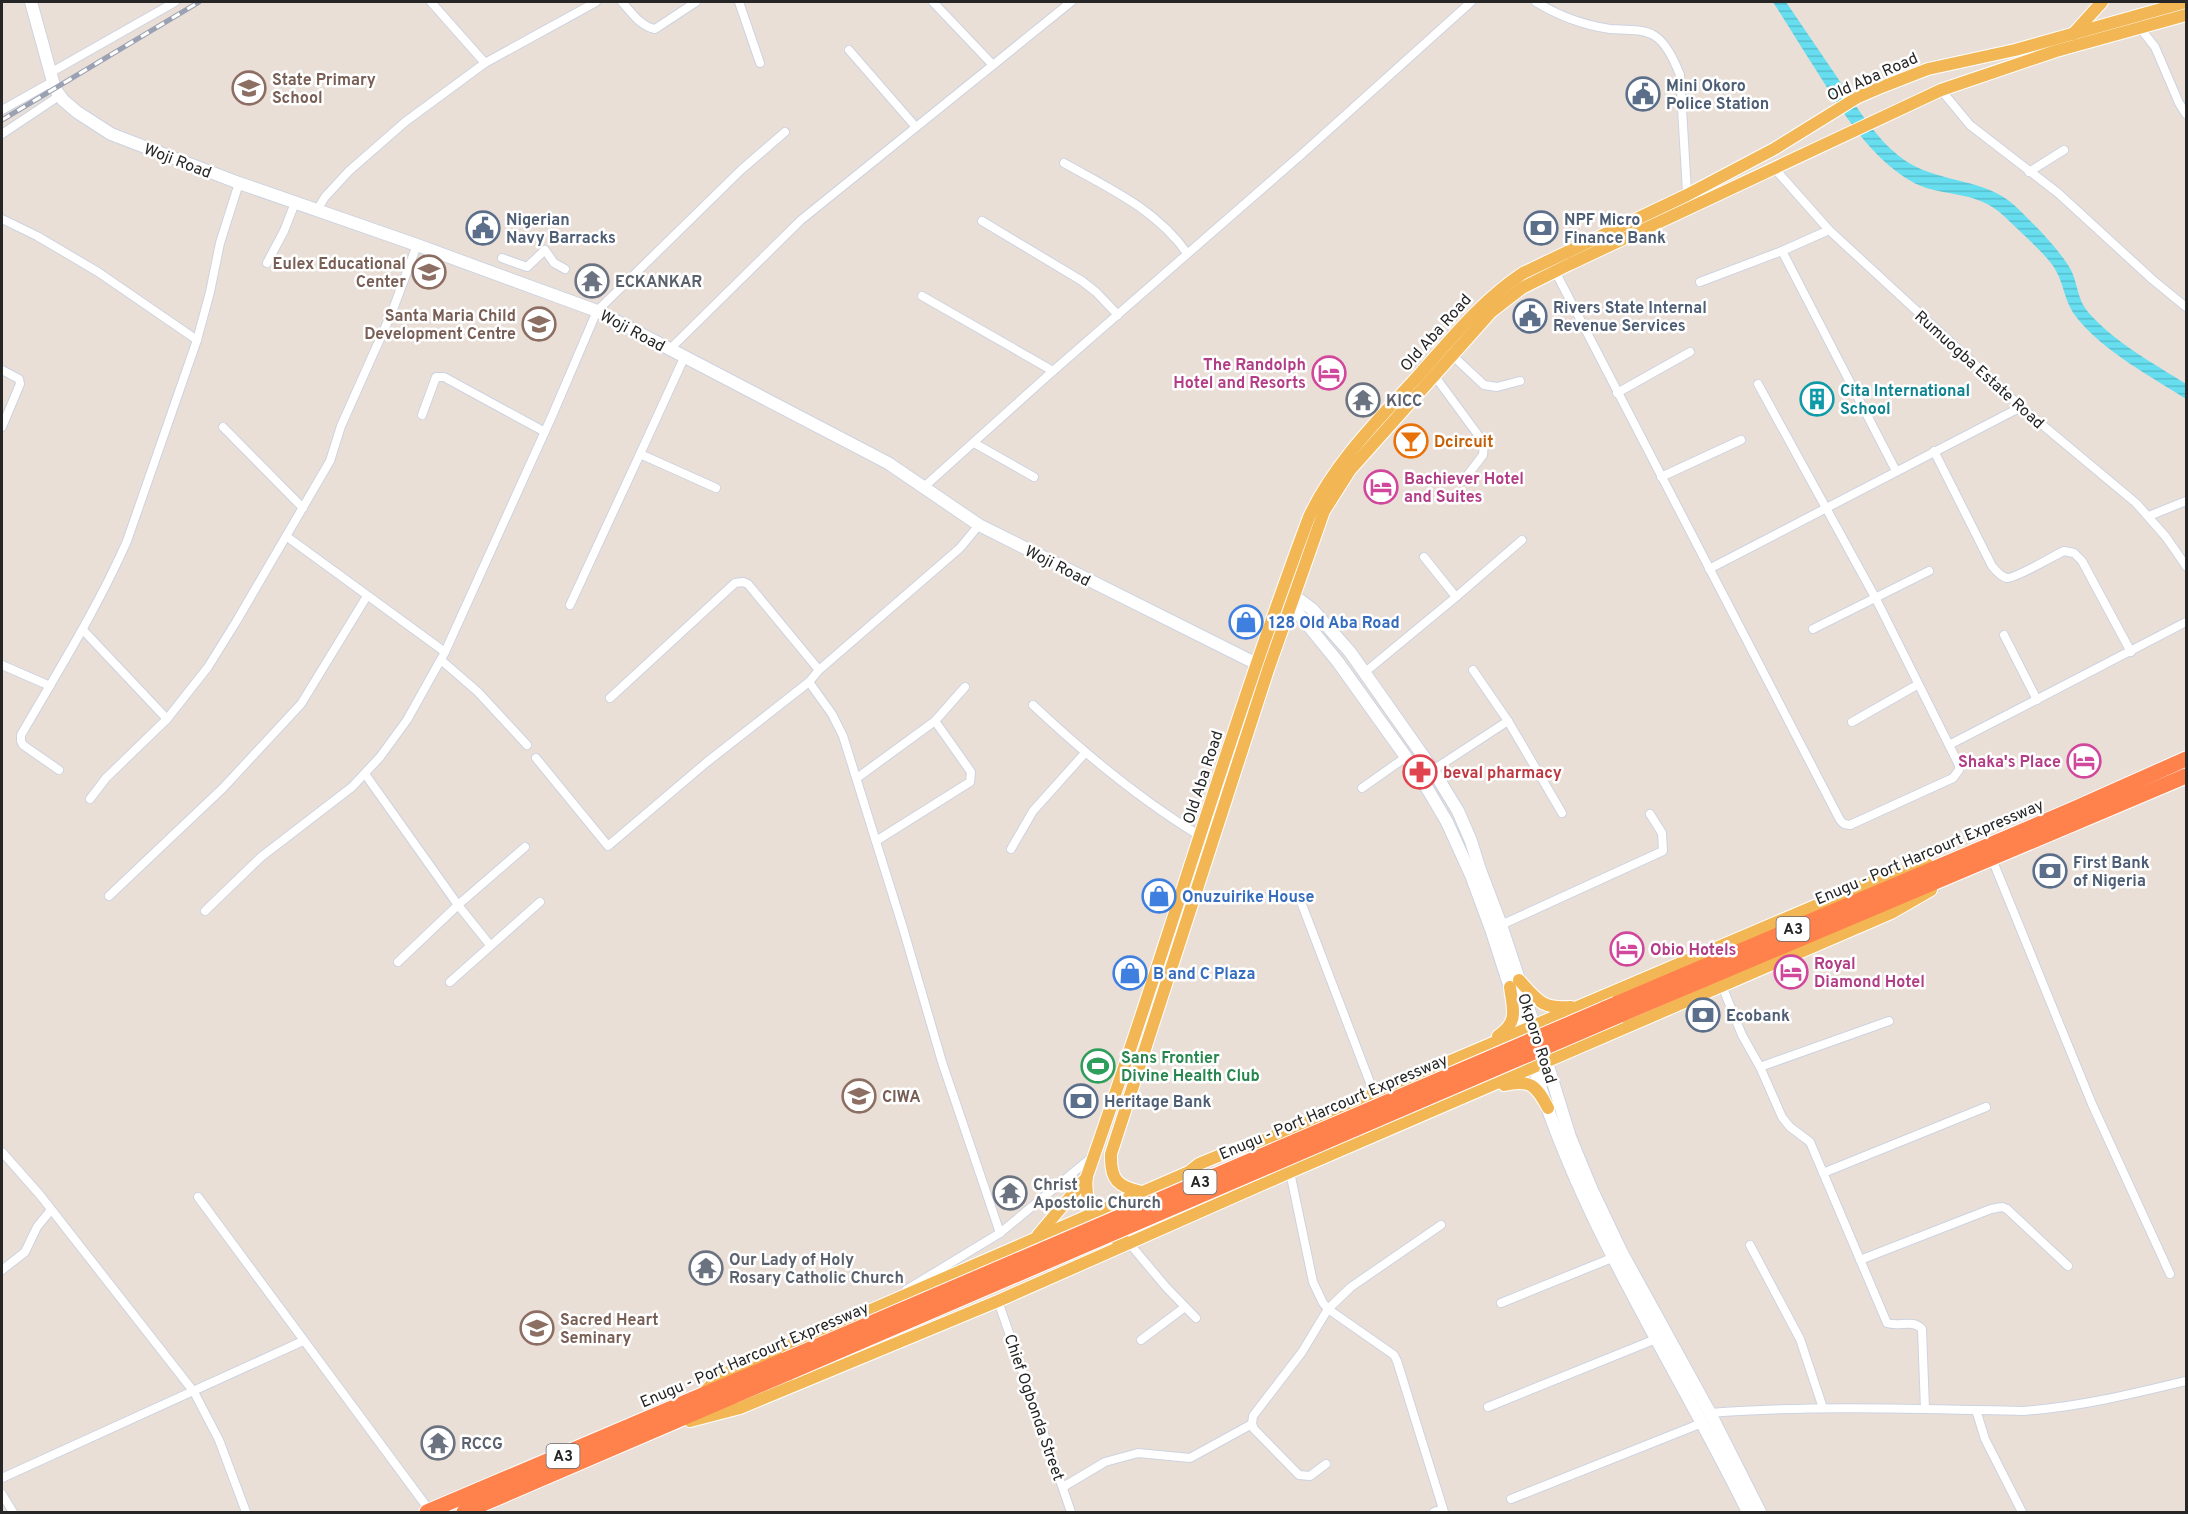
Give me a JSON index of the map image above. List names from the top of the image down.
{
  "streets": {
    "highway": ["Enugu - Port Harcourt Expressway", "A3"],
    "main road": ["Old Aba Road", "Woji Road", "Okporo Road"],
    "street": ["Rumuogba Estate Road", "Chief Ogbonda Street"]
  },
  "crossings": [
    ["Old Aba Road", "Woji Road"],
    ["Old Aba Road", "Rumuogba Estate Road"],
    ["Old Aba Road", "Okporo Road"]
  ],
  "places": {
    "school or university": [
      "State Primary School",
      "Eulex Educational Center",
      "Santa Maria Child Development Centre",
      "CIWA",
      "Sacred Heart Seminary"
    ],
    "public building": ["Mini Okoro Police Station", "Nigerian Navy Barracks", "Rivers State Internal Revenue Services"],
    "bank": [
      "NPF Micro Finance Bank",
      "First Bank of Nigeria",
      "Ecobank",
      "Heritage Bank"
    ],
    "temple": [
      "ECKANKAR",
      "KICC",
      "Christ Apostolic Church",
      "Our Lady of Holy Rosary Catholic Church",
      "RCCG"
    ],
    "hotel": [
      "The Randolph Hotel and Resorts",
      "Bachiever Hotel and Suites",
      "Shaka's Place",
      "Obio Hotels",
      "Royal Diamond Hotel"
    ],
    "building": ["Cita International School"],
    "bar": ["Dcircuit"],
    "shop": ["128 Old Aba Road", "Onuzuirike House", "B and C Plaza"],
    "pharmacy": ["beval pharmacy"],
    "sports": ["Sans Frontier Divine Health Club"]
  }
}
